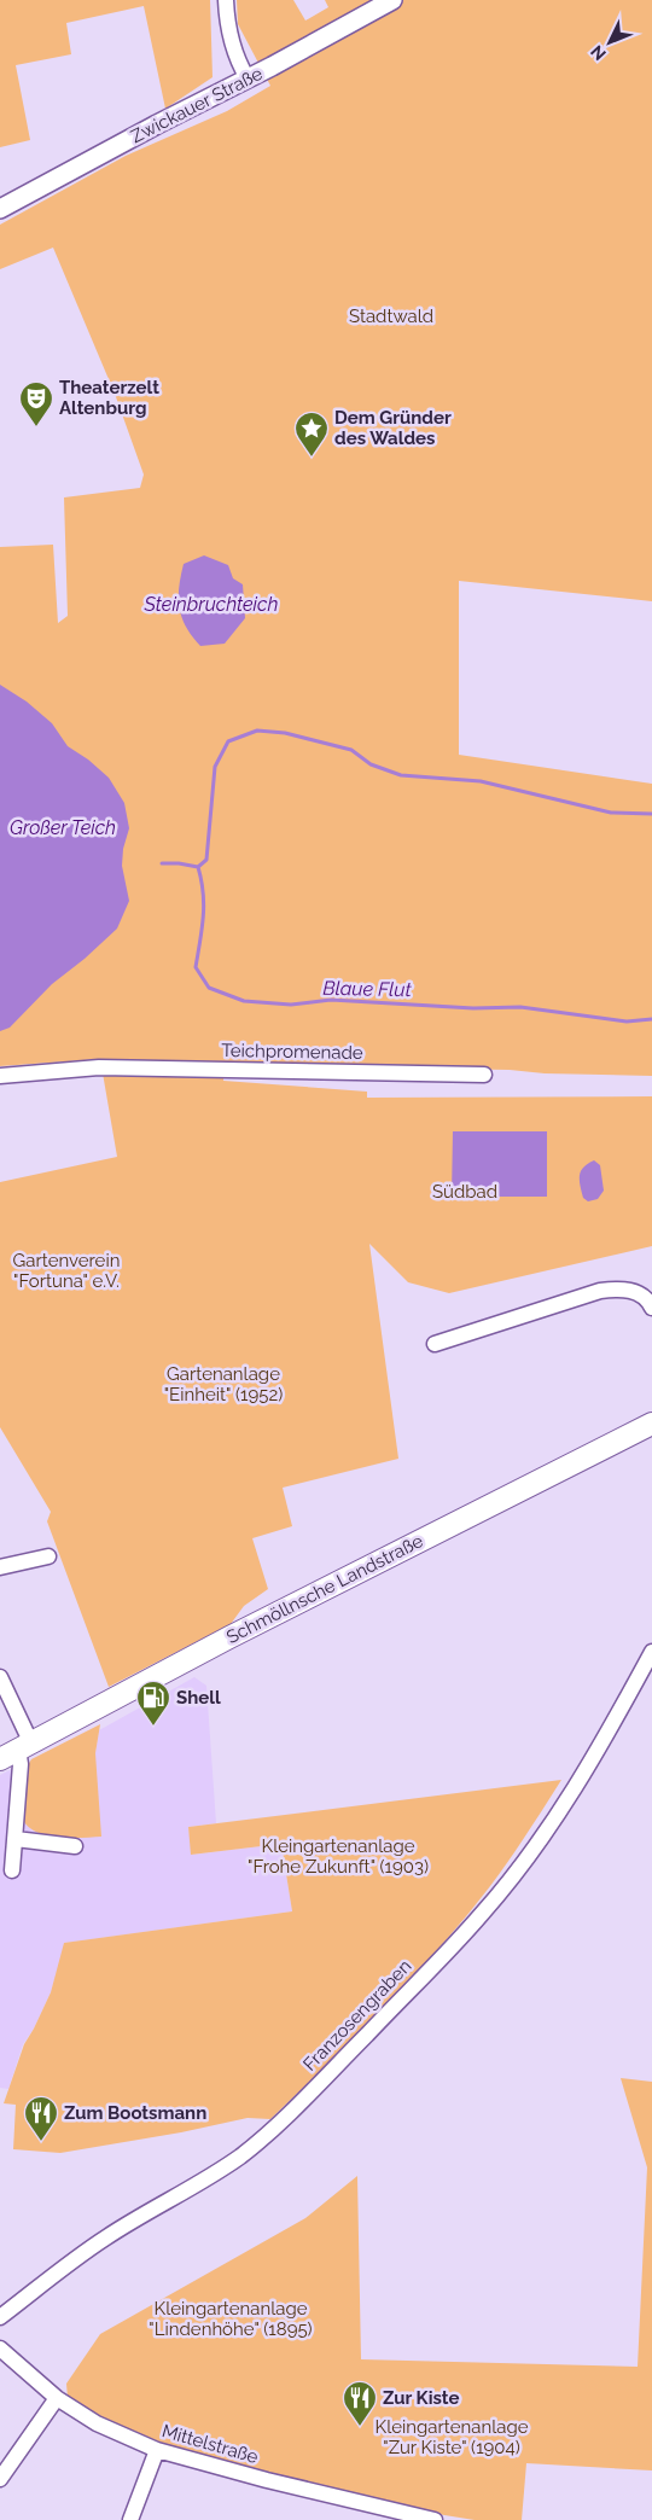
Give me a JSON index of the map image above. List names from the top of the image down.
{
  "streets": {
    "main road": ["Schmöllnsche Landstraße"],
    "street": [
      "Zwickauer Straße",
      "Teichpromenade",
      "Franzosengraben",
      "Mittelstraße"
    ]
  },
  "water": ["Steinbruchteich", "Großer Teich", "Blaue Flut"],
  "parks": [
    "Stadtwald",
    "Südbad",
    "Gartenverein \"Fortuna\" e.V.",
    "Gartenanlage \"Einheit\" (1952)",
    "Kleingartenanlage \"Frohe Zukunft\" (1903)",
    "Kleingartenanlage \"Lindenhöhe\" (1895)",
    "Kleingartenanlage \"Zur Kiste\" (1904)"
  ],
  "places": {
    "theatre": ["Theaterzelt Altenburg"],
    "place": ["Dem Gründer des Waldes"],
    "fuel station": ["Shell"],
    "restaurant": ["Zum Bootsmann", "Zur Kiste"]
  },
  "north": "bottom left"
}
